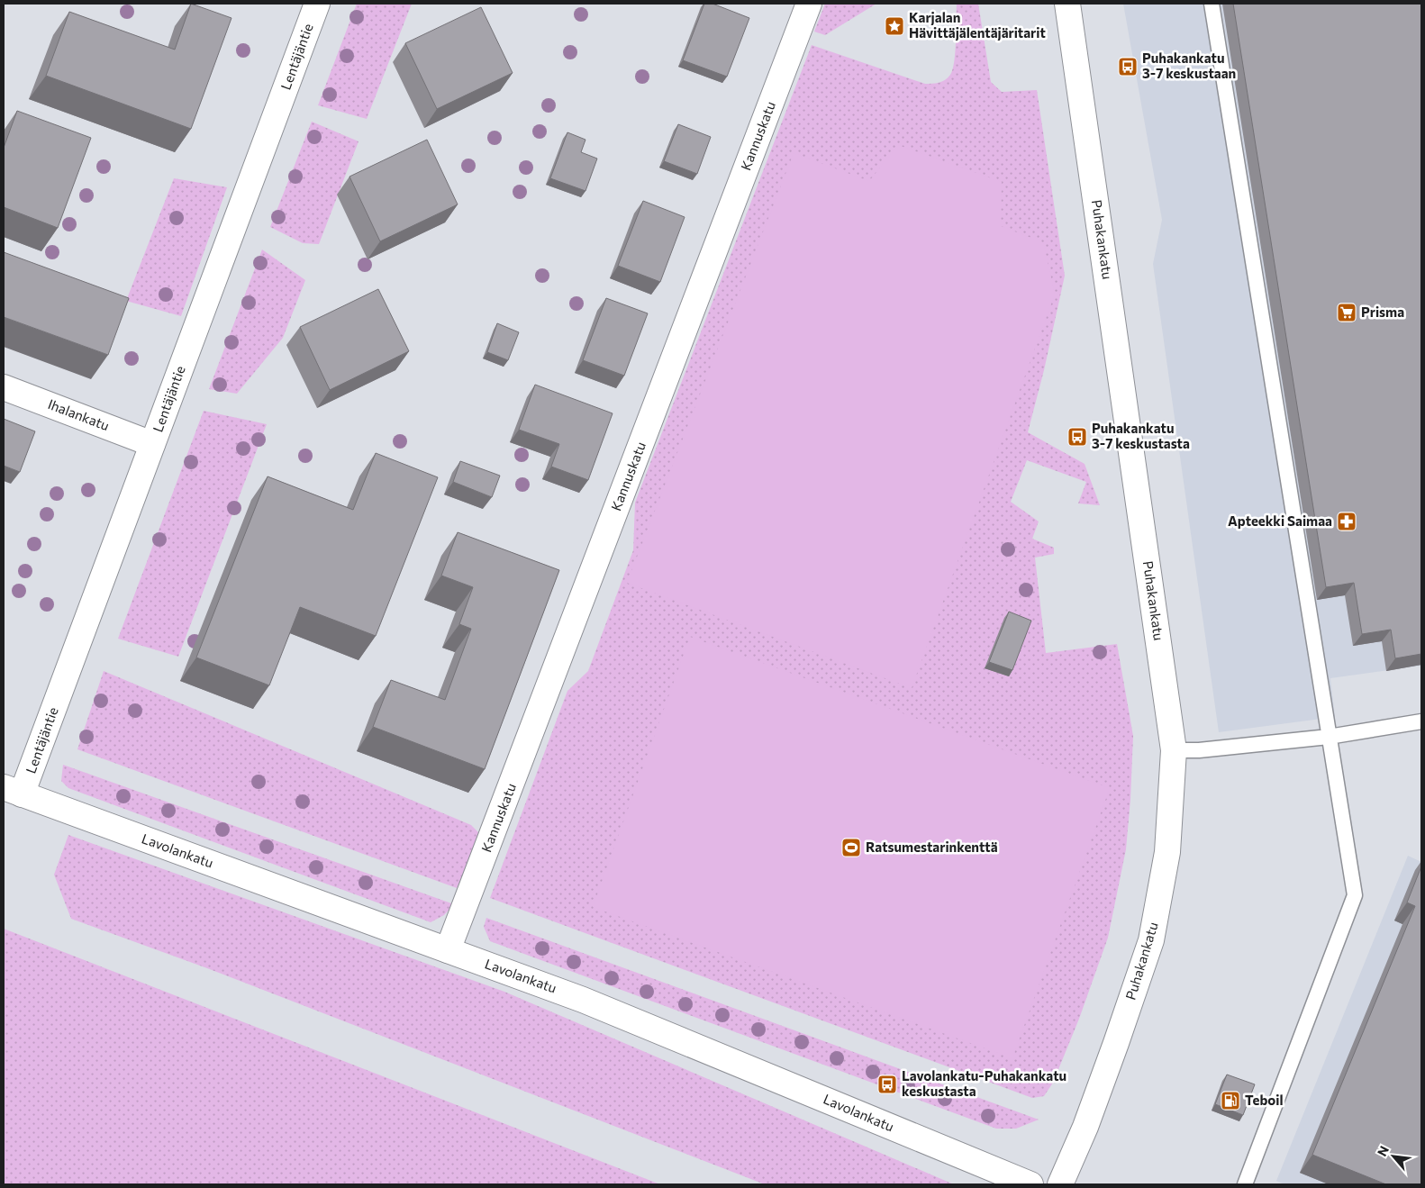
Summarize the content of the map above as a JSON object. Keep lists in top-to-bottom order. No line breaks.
{"streets":{"street":["Lentäjäntie","Kannuskatu","Puhakankatu","Ihalankatu","Lavolankatu"]},"crossings":[["Lentäjäntie","Ihalankatu"],["Lentäjäntie","Lavolankatu"],["Kannuskatu","Lavolankatu"]],"places":{"place":["Karjalan Hävittäjälentäjäritarit"],"bus stop":["Puhakankatu 3-7 keskustaan","Puhakankatu 3-7 keskustasta","Lavolankatu-Puhakankatu keskustasta"],"supermarket":["Prisma"],"pharmacy":["Apteekki Saimaa"],"sports":["Ratsumestarinkenttä"],"fuel station":["Teboil"]},"north":"top left"}
